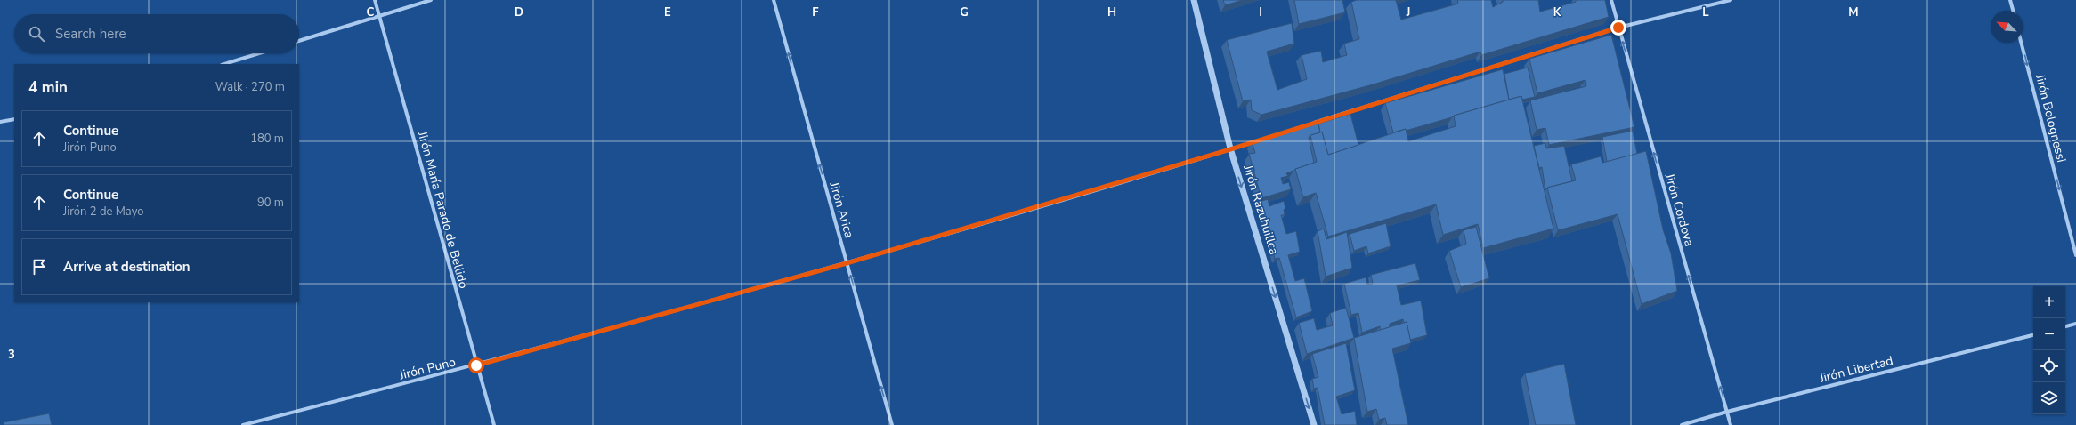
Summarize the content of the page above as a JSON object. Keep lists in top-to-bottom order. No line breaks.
{"streets":{"street":["Jirón Bolognessi","Jirón María Parado de Bellido","Jirón Arica","Jirón Razuhuillca","Jirón Cordova","Jirón Puno","Jirón Libertad"]},"crossings":[["Jirón María Parado de Bellido","Jirón Puno"],["Jirón Arica","Jirón Puno"],["Jirón Razuhuillca","Jirón Puno"],["Jirón Cordova","Jirón Libertad"]],"one_way":["Jirón Bolognessi","Jirón Arica","Jirón Razuhuillca","Jirón Cordova"],"north":"top left","page":{"search":"Search here","heading":["4 min","Walk · 270 m"],"list":[["Continue","Jirón Puno","180 m"],["Continue","Jirón 2 de Mayo","90 m"],"Arrive at destination"],"map_buttons":["+","−"]},"grid":{"columns":["C","D","E","F","G","H","I","J","K","L","M"],"rows":["3"]}}
